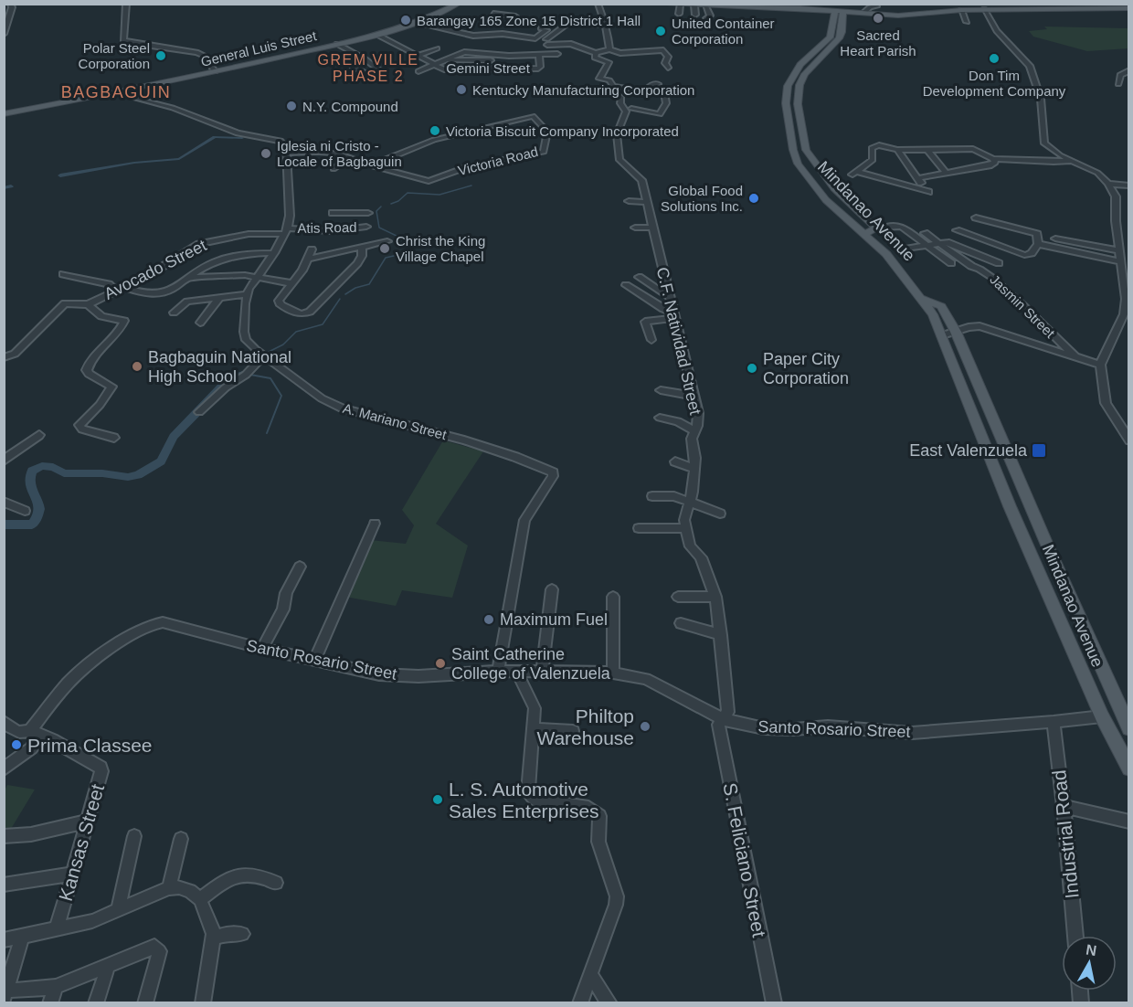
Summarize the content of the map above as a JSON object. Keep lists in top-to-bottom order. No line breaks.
{"streets":{"main road":["General Luis Street","Mindanao Avenue"],"street":["Gemini Street","Victoria Road","Atis Road","Avocado Street","Jasmin Street","C.F. Natividad Street","A. Mariano Street","Santo Rosario Street","Industrial Road","Kansas Street","S. Feliciano Street"]},"crossings":[["General Luis Street","Gemini Street"],["Mindanao Avenue","Santo Rosario Street"],["Atis Road","Avocado Street"],["C.F. Natividad Street","Santo Rosario Street"],["C.F. Natividad Street","S. Feliciano Street"],["A. Mariano Street","Santo Rosario Street"],["Santo Rosario Street","Industrial Road"],["Santo Rosario Street","Kansas Street"],["Santo Rosario Street","S. Feliciano Street"]],"districts":["GREM VILLE PHASE 2","BAGBAGUIN"],"places":{"other":["Sacred Heart Parish","Barangay 165 Zone 15 District 1 Hall","United Container Corporation","Polar Steel Corporation","Don Tim Development Company","Kentucky Manufacturing Corporation","N.Y. Compound","Victoria Biscuit Company Incorporated","Iglesia ni Cristo - Locale of Bagbaguin","Global Food Solutions Inc.","Christ the King Village Chapel","Bagbaguin National High School","Paper City Corporation","Maximum Fuel","Saint Catherine College of Valenzuela","Philtop Warehouse","Prima Classee","L. S. Automotive Sales Enterprises"],"transit":["East Valenzuela"]},"north":"top"}
